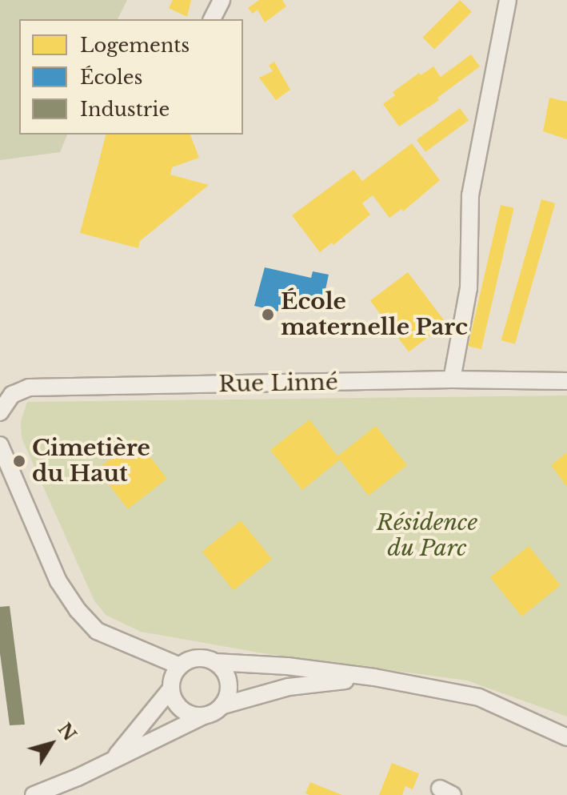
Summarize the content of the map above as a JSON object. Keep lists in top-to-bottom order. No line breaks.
{"streets":{"street":["Rue Linné"]},"parks":["Résidence du Parc"],"places":["École maternelle Parc","Cimetière du Haut"],"legend":["Logements","Écoles","Industrie"],"north":"top right"}
